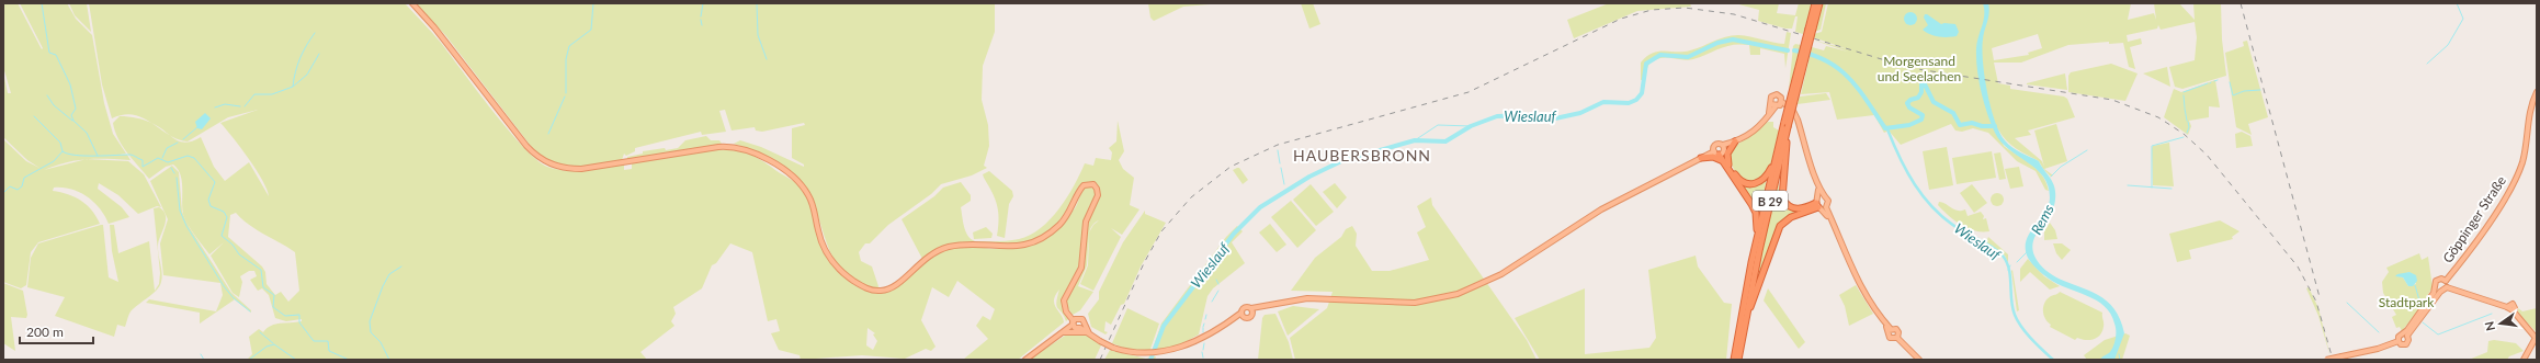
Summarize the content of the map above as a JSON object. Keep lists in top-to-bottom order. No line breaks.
{"streets":{"highway":["B 29"],"main road":["Göppinger Straße"]},"districts":["HAUBERSBRONN"],"water":["Wieslauf","Rems"],"parks":["Morgensand und Seelachen","Stadtpark"],"scale_bar":"200 m","north":"left"}
